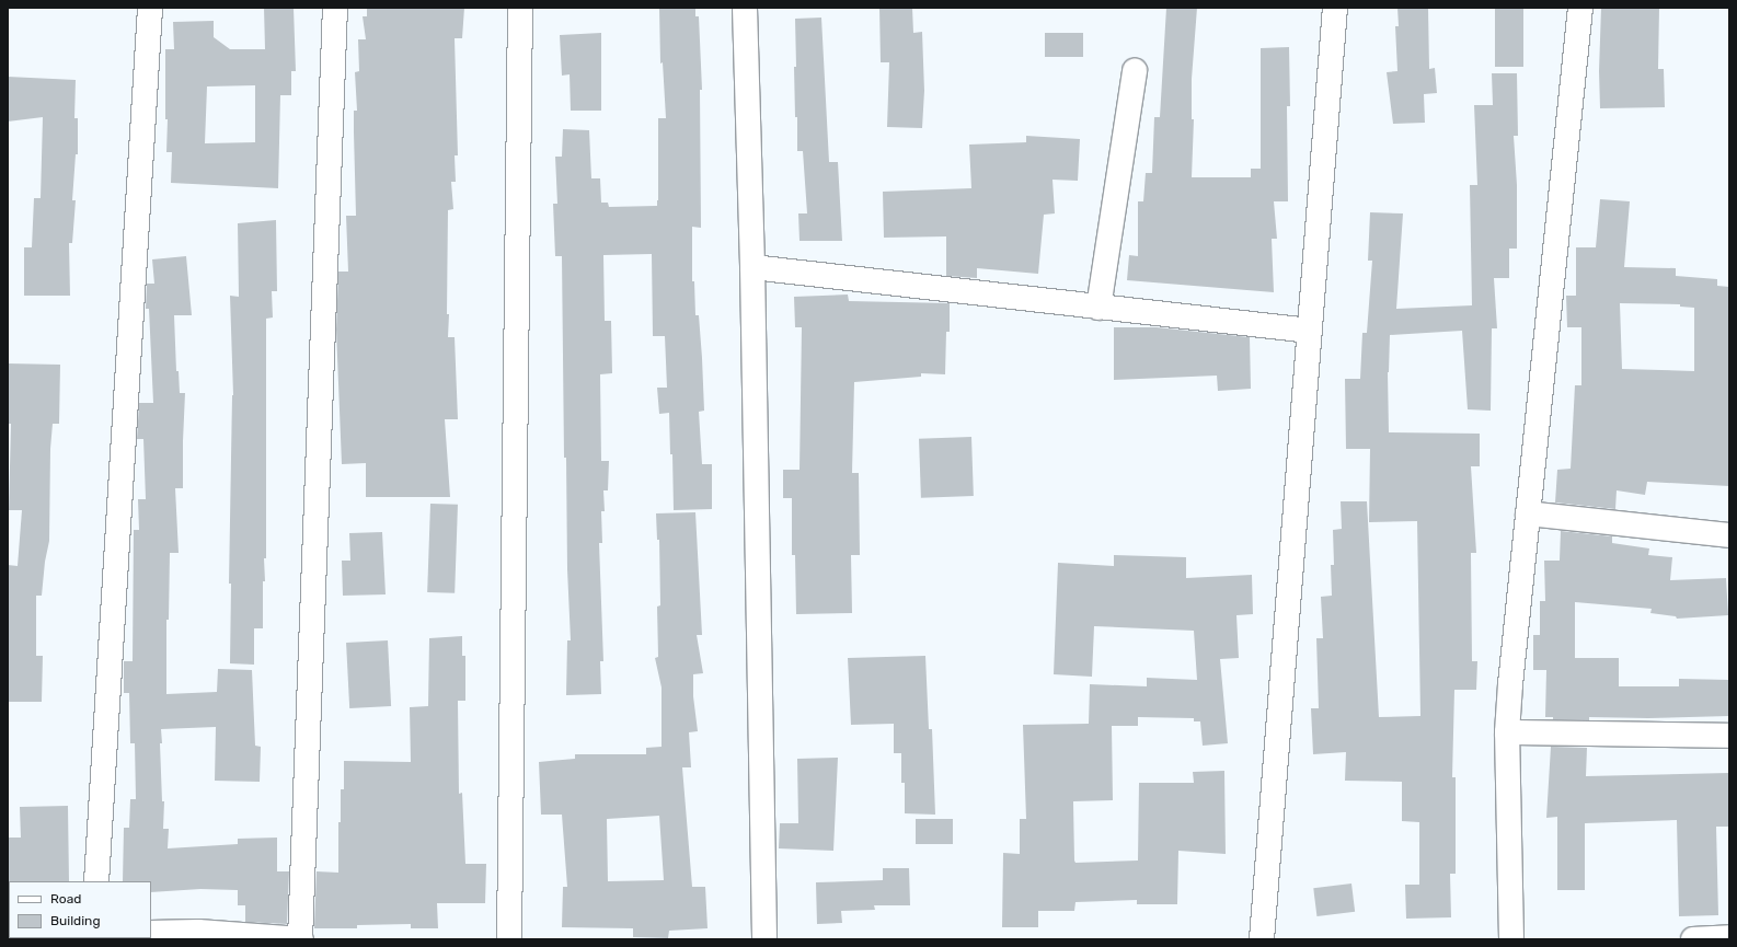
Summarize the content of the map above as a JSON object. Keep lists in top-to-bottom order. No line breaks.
{"legend":["Road","Building"]}
